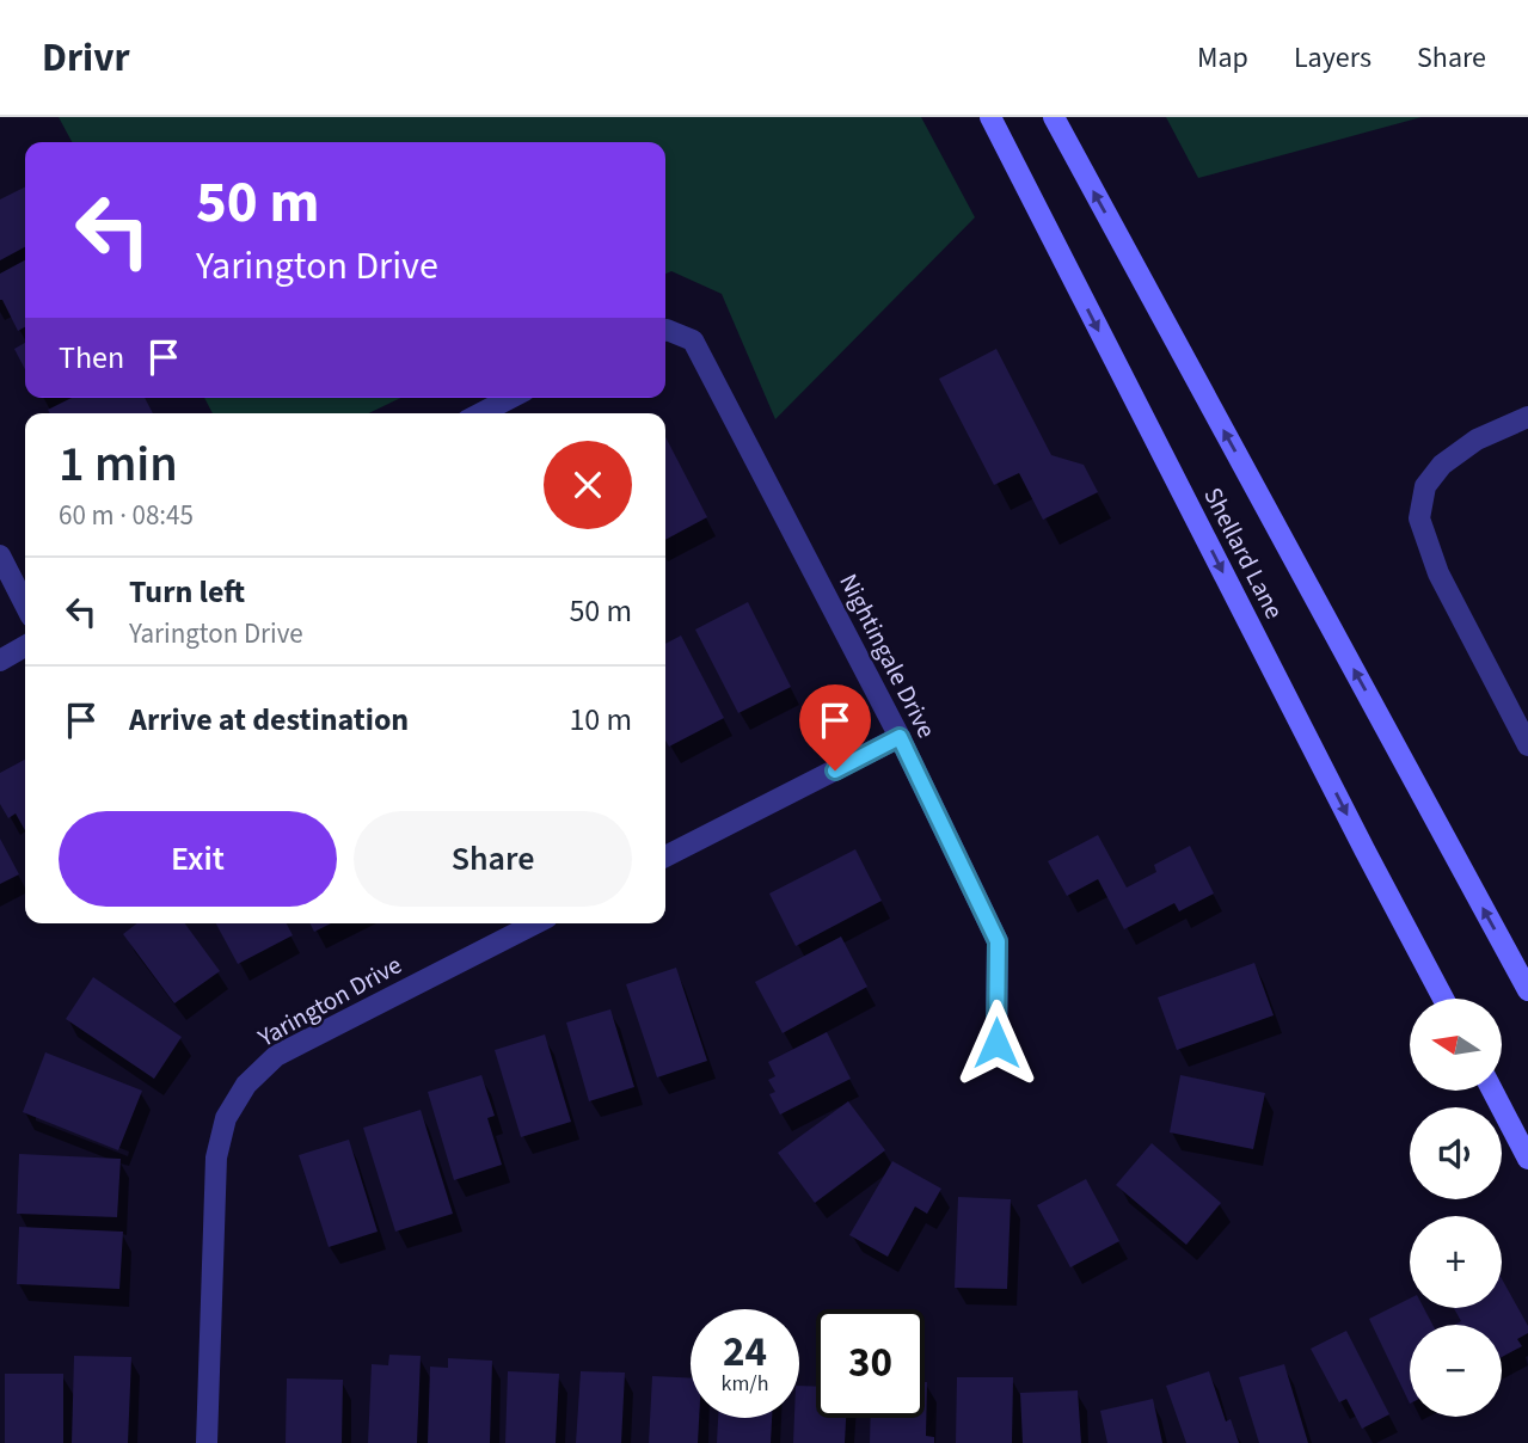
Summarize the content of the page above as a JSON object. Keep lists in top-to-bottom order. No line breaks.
{"streets":{"main road":["Shellard Lane"],"street":["Nightingale Drive","Yarington Drive"]},"north":"left","page":{"header":"Drivr","nav":["Map","Layers","Share"],"turn":["50 m","Yarington Drive"],"then":"Then","heading":["1 min","60 m · 08:45"],"list":[{"name":"Turn left","note":"Yarington Drive","value":"50 m"},{"name":"Arrive at destination","value":"10 m"}],"buttons":["Exit","Share"],"map_buttons":["+","−"],"speed":"24 km/h","limit":"30"}}
